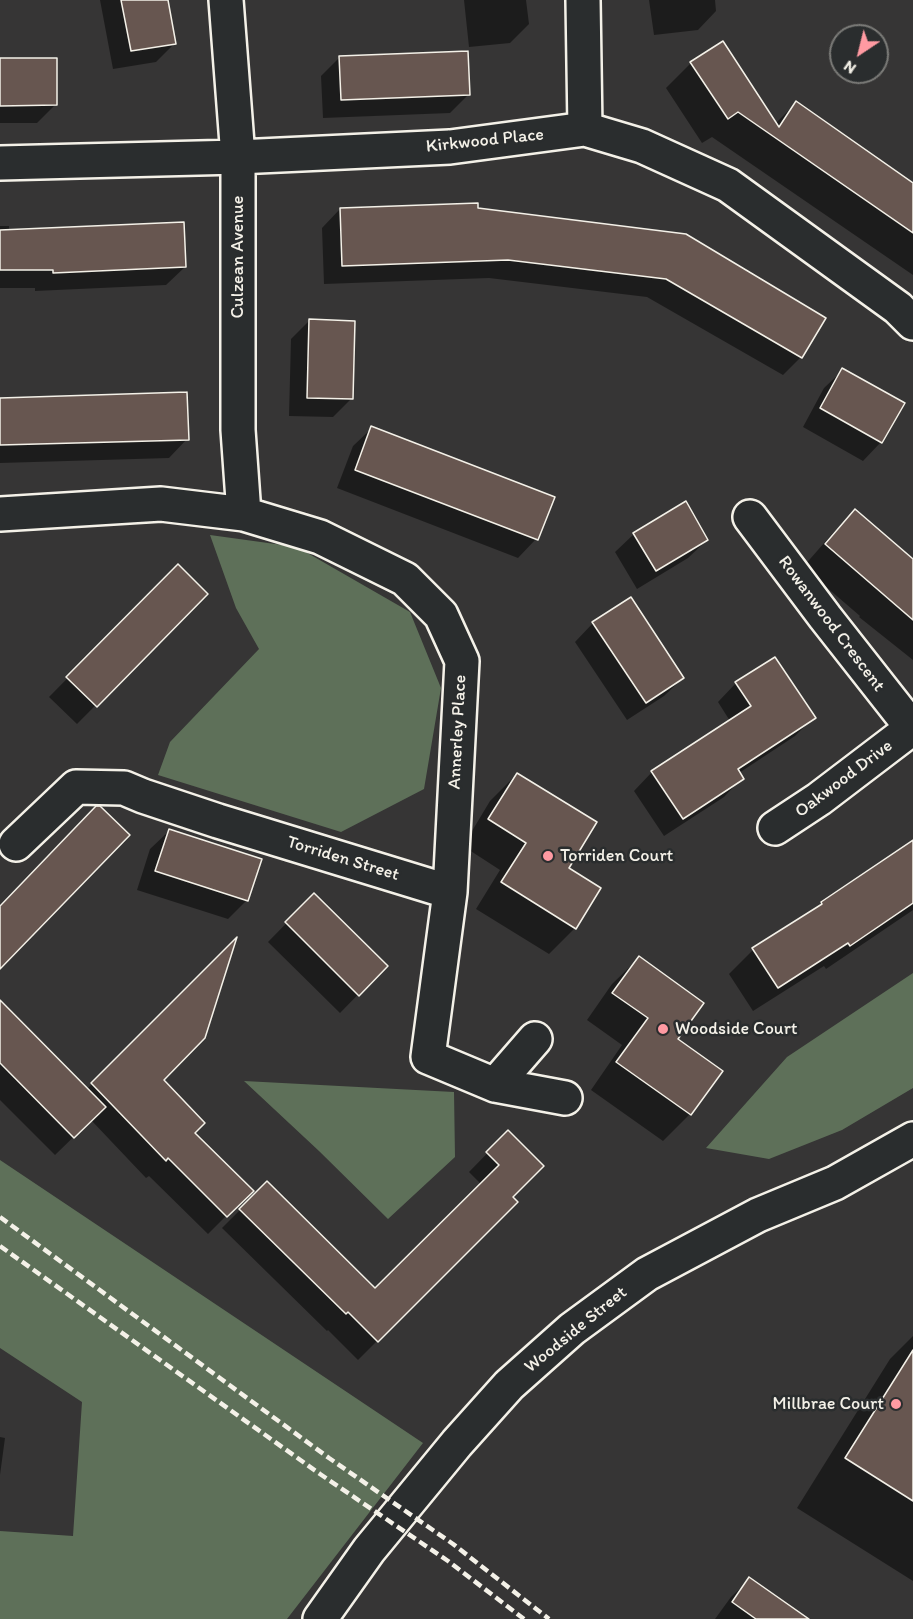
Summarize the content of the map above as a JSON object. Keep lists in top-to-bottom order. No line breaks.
{"streets":{"street":["Kirkwood Place","Culzean Avenue","Rowanwood Crescent","Annerley Place","Oakwood Drive","Torriden Street","Woodside Street"]},"crossings":[["Kirkwood Place","Culzean Avenue"],["Culzean Avenue","Annerley Place"],["Rowanwood Crescent","Oakwood Drive"],["Annerley Place","Torriden Street"]],"places":["Torriden Court","Woodside Court","Millbrae Court"],"north":"bottom left"}
